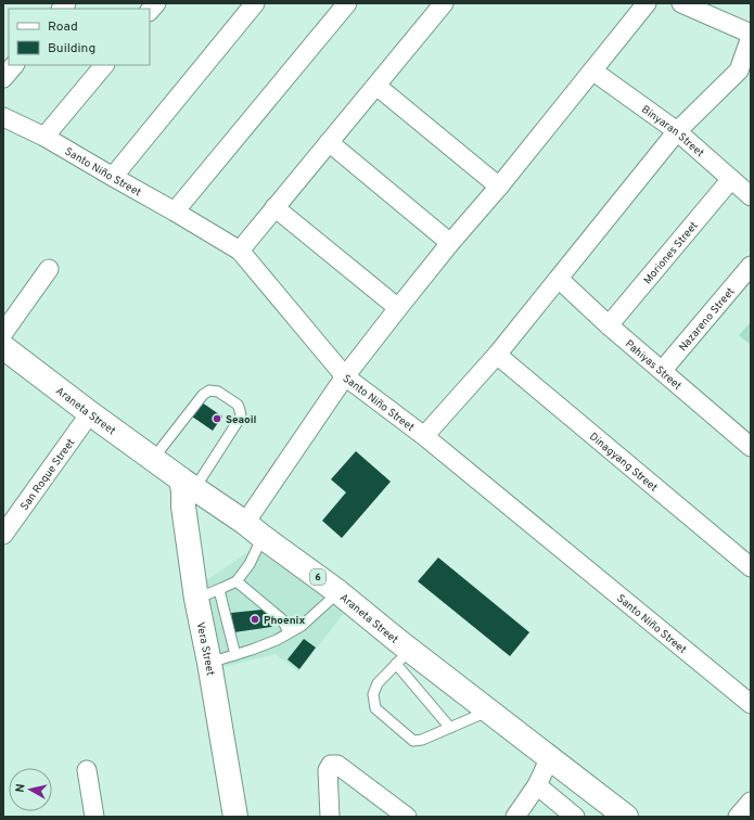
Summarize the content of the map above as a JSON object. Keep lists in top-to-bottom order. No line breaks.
{"streets":{"main road":["Araneta Street","6","Vera Street"],"street":["Binyaran Street","Santo Niño Street","Moriones Street","Nazareno Street","Pahiyas Street","Dinagyang Street","San Roque Street"]},"crossings":[["Binyaran Street","Moriones Street"],["Moriones Street","Pahiyas Street"],["Nazareno Street","Pahiyas Street"],["Araneta Street","San Roque Street"],["Araneta Street","Vera Street"]],"places":["Seaoil","Phoenix"],"legend":["Road","Building"],"north":"left"}
